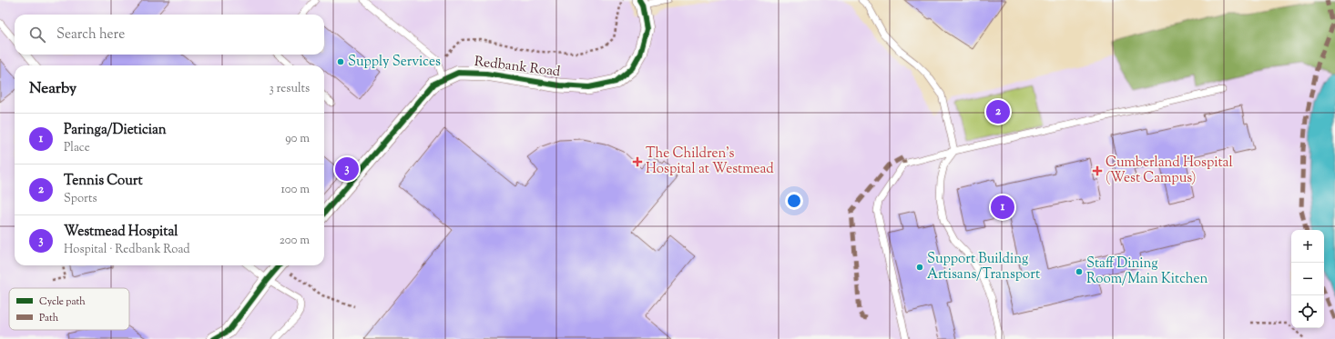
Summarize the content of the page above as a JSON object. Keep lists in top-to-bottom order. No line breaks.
{"streets":{"street":["Redbank Road"]},"places":{"other":["Supply Services","Support Building Artisans/Transport","Staff Dining Room/Main Kitchen"],"health":["The Children's Hospital at Westmead","Cumberland Hospital (West Campus)"]},"legend":["Cycle path","Path"],"page":{"search":"Search here","heading":["Nearby","3 results"],"pins":["2","3","1"],"list":[{"mark":"1","name":"Paringa/Dietician","note":"Place","value":"90 m"},{"mark":"2","name":"Tennis Court","note":"Sports","value":"100 m"},{"mark":"3","name":"Westmead Hospital","note":"Hospital · Redbank Road","value":"200 m"}],"map_buttons":["+","−"]}}
